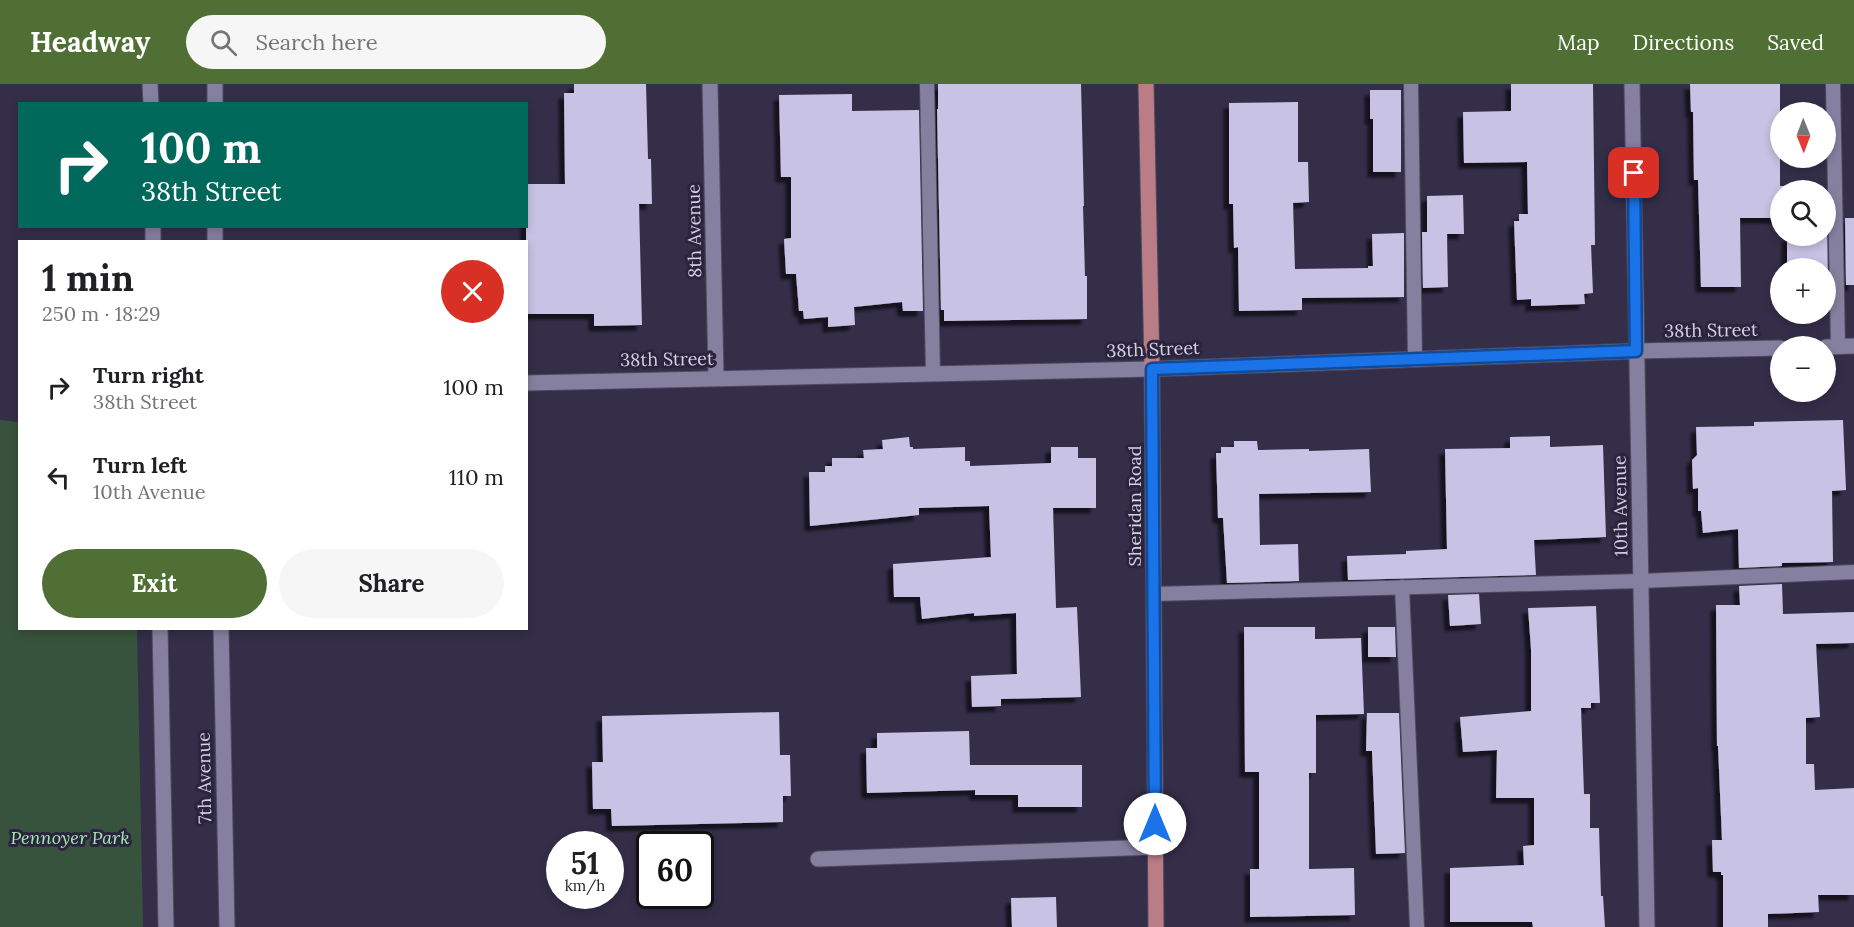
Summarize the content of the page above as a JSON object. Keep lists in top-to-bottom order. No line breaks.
{"streets":{"main road":["Sheridan Road"],"street":["8th Avenue","38th Street","10th Avenue","7th Avenue"]},"crossings":[["8th Avenue","38th Street"],["38th Street","Sheridan Road"],["38th Street","10th Avenue"]],"parks":["Pennoyer Park"],"north":"bottom","page":{"header":"Headway","search":"Search here","nav":["Map","Directions","Saved"],"map_buttons":["+","−"],"turn":["100 m","38th Street"],"heading":["1 min","250 m · 18:29"],"list":[{"name":"Turn right","note":"38th Street","value":"100 m"},{"name":"Turn left","note":"10th Avenue","value":"110 m"}],"buttons":["Exit","Share"],"speed":"51 km/h","limit":"60"}}
